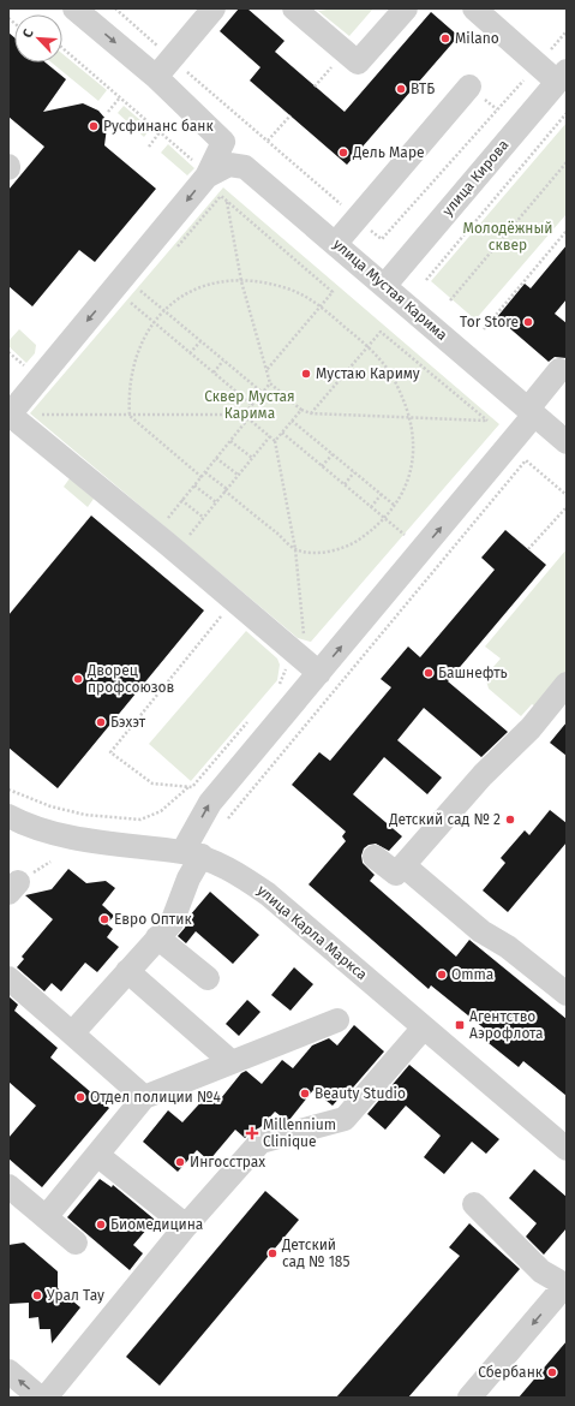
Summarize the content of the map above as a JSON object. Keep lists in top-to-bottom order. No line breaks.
{"streets":{"street":["улица Кирова","улица Мустая Карима","улица Карла Маркса"]},"crossings":[["улица Кирова","улица Мустая Карима"]],"parks":["Молодёжный сквер","Сквер Мустая Карима"],"places":{"other":["Milano","ВТБ","Русфинанс банк","Дель Маре","Tor Store","Мустаю Кариму","Башнефть","Дворец профсоюзов","Бэхэт","Детский сад № 2","Евро Оптик","Omma","Beauty Studio","Отдел полиции №4","Ингосстрах","Биомедицина","Детский сад № 185","Урал Тау","Сбербанк"],"transit":["Агентство Аэрофлота"],"health":["Millennium Clinique"]},"north":"top left"}
